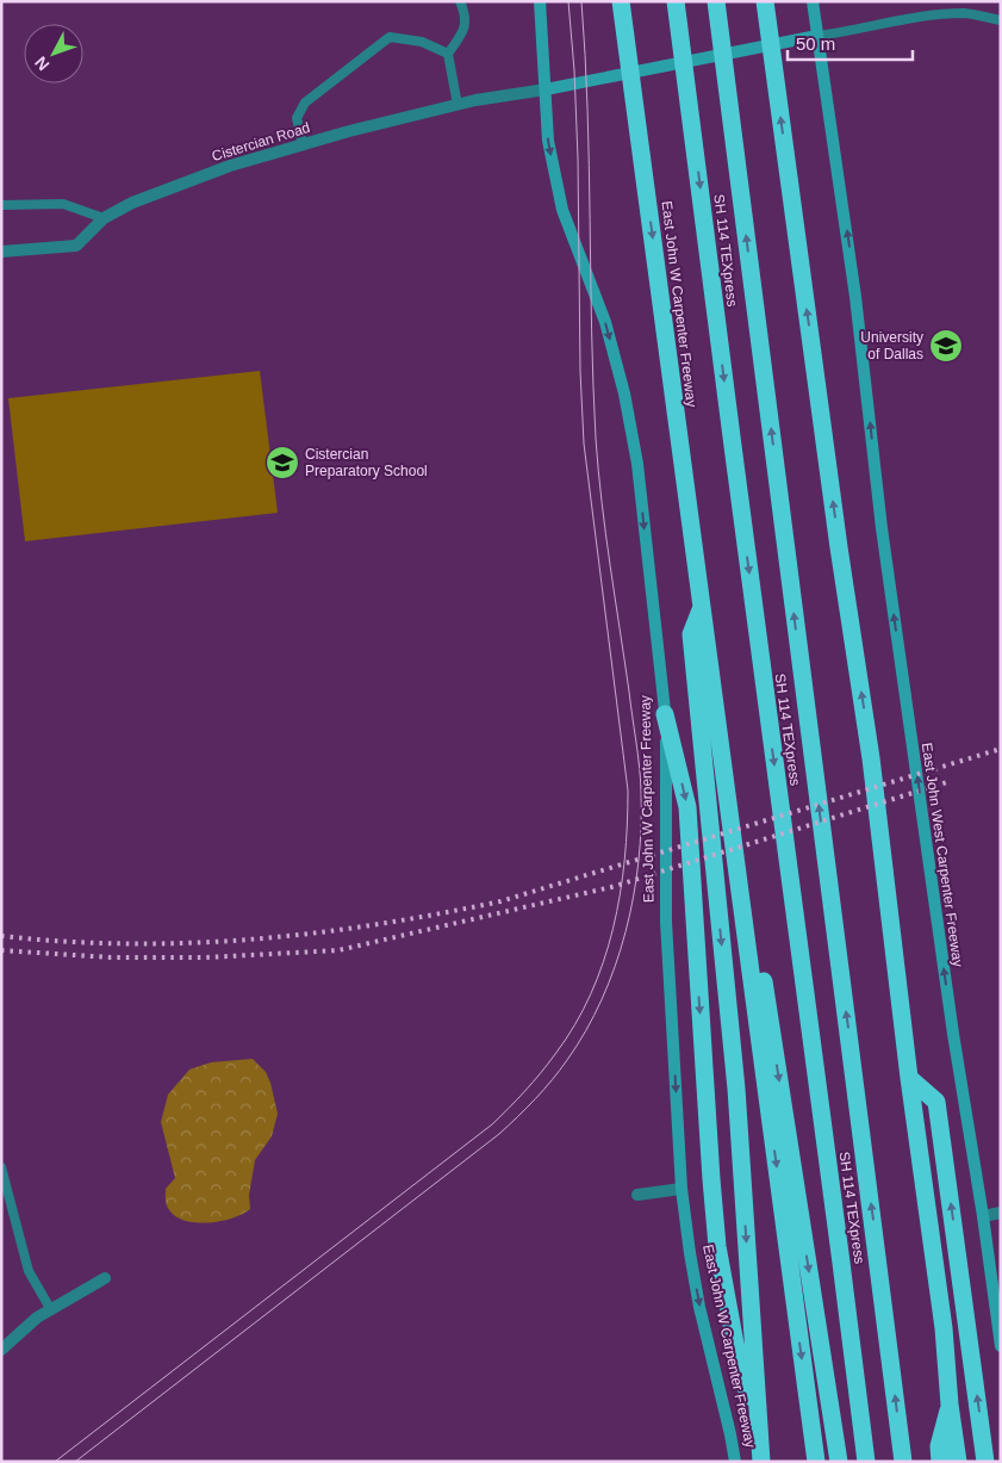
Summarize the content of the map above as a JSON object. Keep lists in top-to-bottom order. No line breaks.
{"streets":{"highway":["SH 114 TEXpress","East John W Carpenter Freeway"],"main road":["East John West Carpenter Freeway"],"street":["Cistercian Road"]},"crossings":[["Cistercian Road","East John W Carpenter Freeway"]],"one_way":["East John W Carpenter Freeway","East John West Carpenter Freeway"],"places":{"school or university":["University of Dallas","Cistercian Preparatory School"]},"scale_bar":"50 m","north":"bottom left"}
